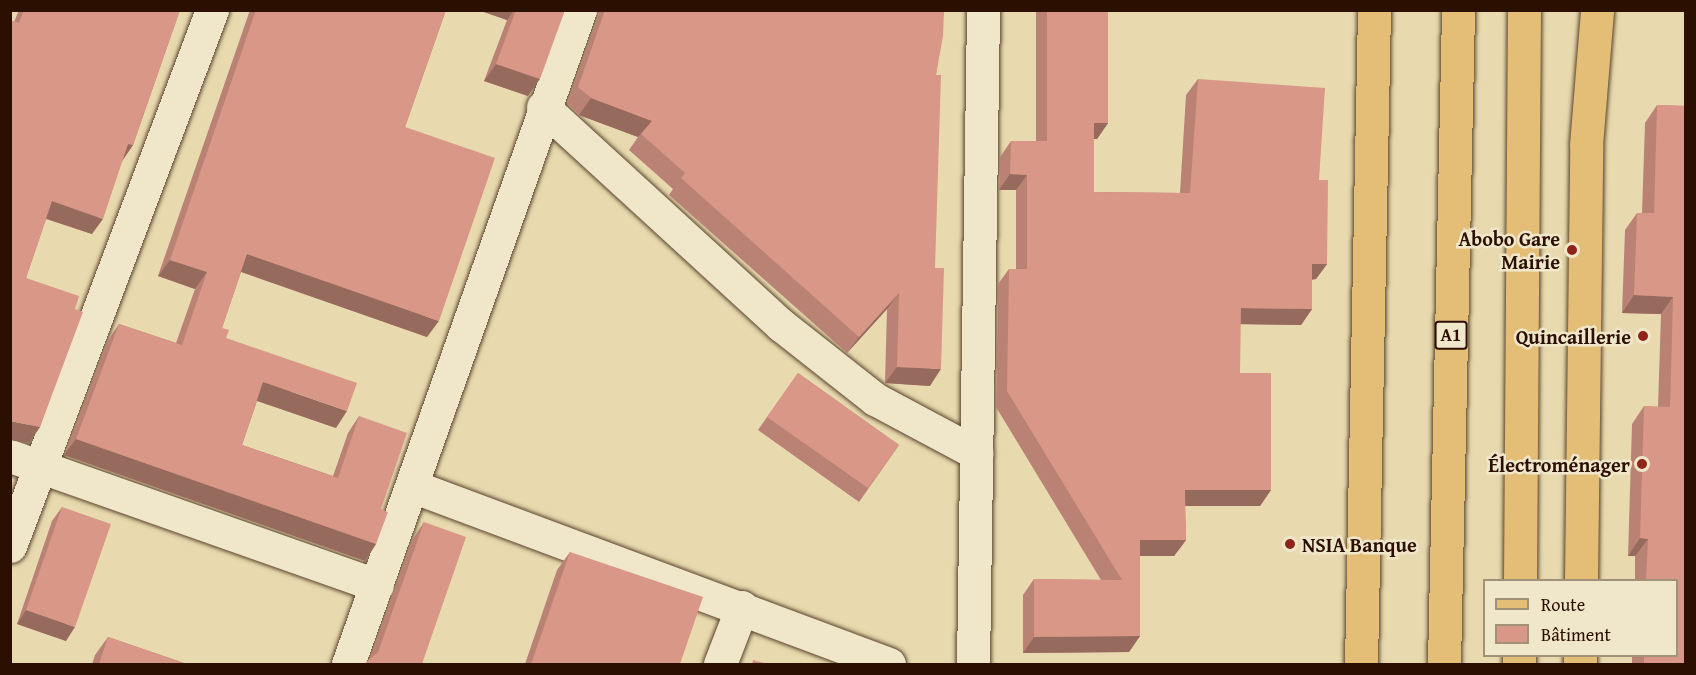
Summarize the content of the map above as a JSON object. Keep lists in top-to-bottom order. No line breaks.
{"streets":{"main road":["A1"]},"places":["Abobo Gare Mairie","Quincaillerie","Électroménager","NSIA Banque"],"legend":["Route","Bâtiment"]}
